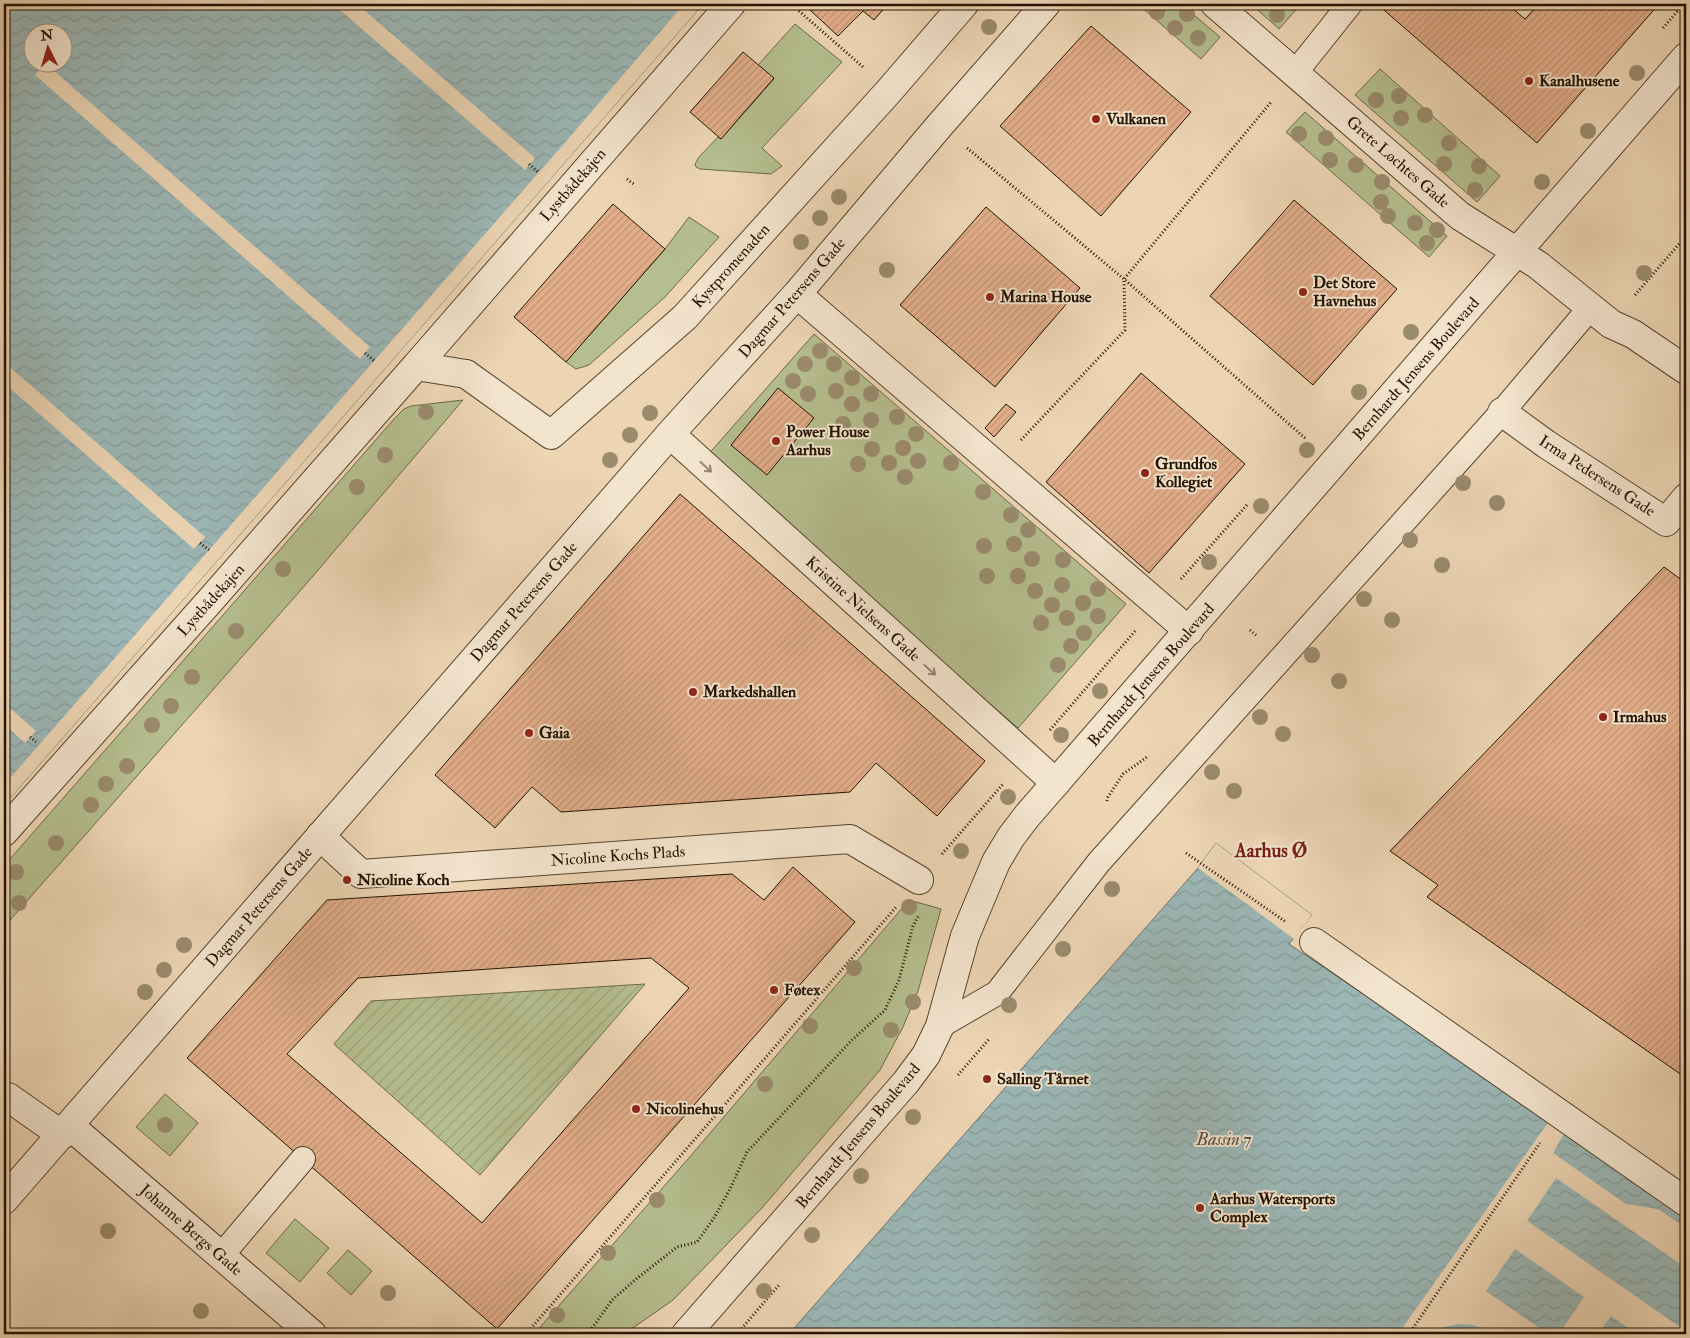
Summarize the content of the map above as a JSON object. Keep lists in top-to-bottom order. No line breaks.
{"streets":{"street":["Grete Løchtes Gade","Lystbådekajen","Kystpromenaden","Dagmar Petersens Gade","Bernhardt Jensens Boulevard","Irma Pedersens Gade","Kristine Nielsens Gade","Nicoline Kochs Plads","Johanne Bergs Gade"]},"crossings":[["Grete Løchtes Gade","Bernhardt Jensens Boulevard"],["Lystbådekajen","Kystpromenaden"],["Dagmar Petersens Gade","Kristine Nielsens Gade"],["Dagmar Petersens Gade","Nicoline Kochs Plads"],["Dagmar Petersens Gade","Johanne Bergs Gade"],["Bernhardt Jensens Boulevard","Kristine Nielsens Gade"]],"districts":["Aarhus Ø"],"water":["Bassin 7"],"places":["Kanalhusene","Vulkanen","Det Store Havnehus","Marina House","Power House Aarhus","Grundfos Kollegiet","Markedshallen","Irmahus","Gaia","Nicoline Koch","Føtex","Salling Tårnet","Nicolinehus","Aarhus Watersports Complex"],"north":"top"}
